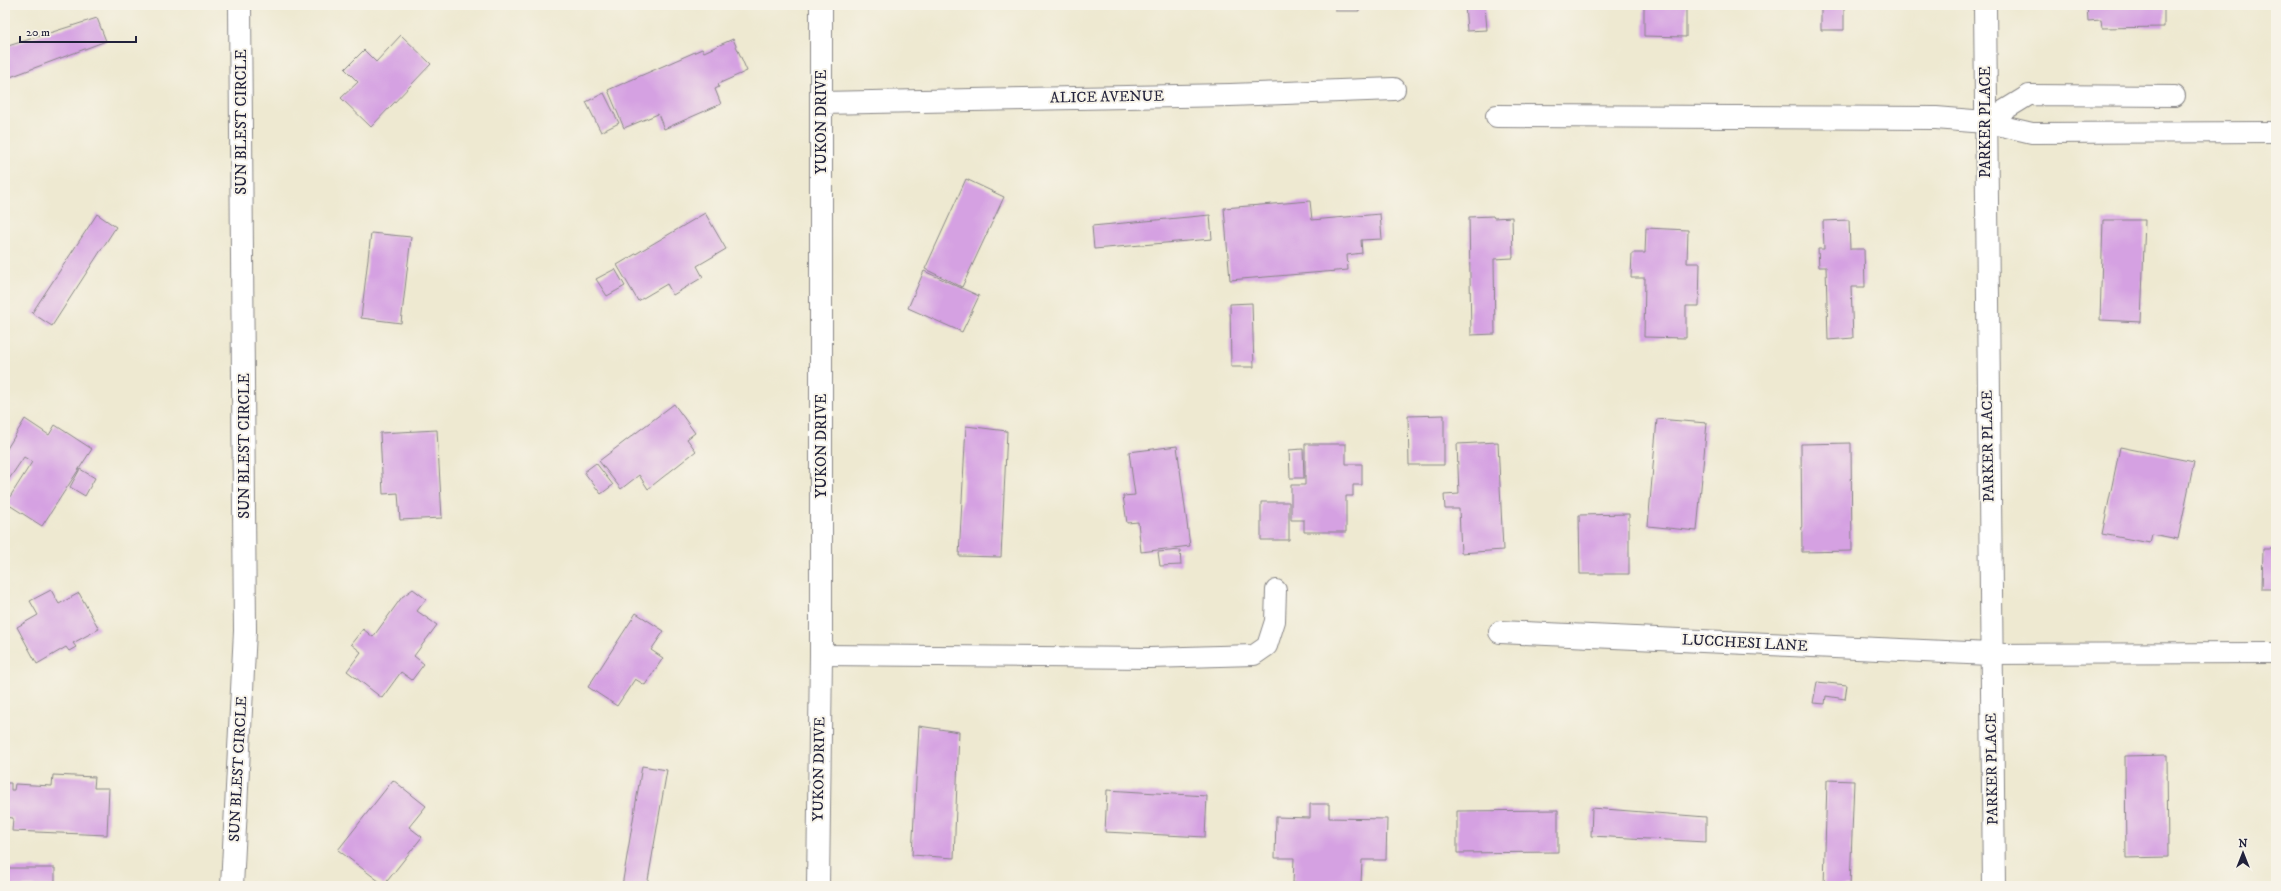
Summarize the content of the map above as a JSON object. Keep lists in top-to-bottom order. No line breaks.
{"streets":{"street":["ALICE AVENUE","SUN BLEST CIRCLE","YUKON DRIVE","PARKER PLACE","LUCCHESI LANE"]},"crossings":[["ALICE AVENUE","YUKON DRIVE"],["PARKER PLACE","LUCCHESI LANE"]],"scale_bar":"20 m","north":"top"}
